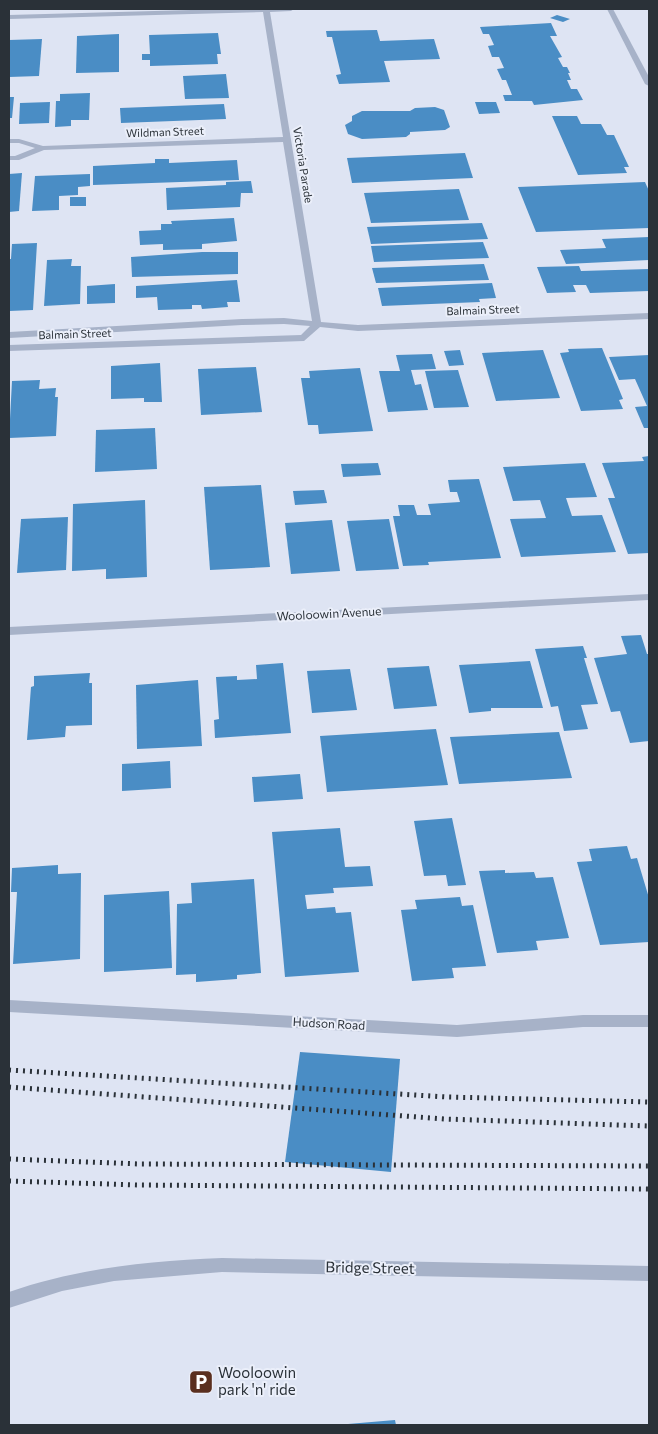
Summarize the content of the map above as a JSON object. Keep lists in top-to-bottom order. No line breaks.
{"streets":{"street":["Wildman Street","Victoria Parade","Balmain Street","Wooloowin Avenue","Hudson Road","Bridge Street"]},"crossings":[["Wildman Street","Victoria Parade"],["Victoria Parade","Balmain Street"]],"places":{"parking":["Wooloowin park 'n' ride"]}}
